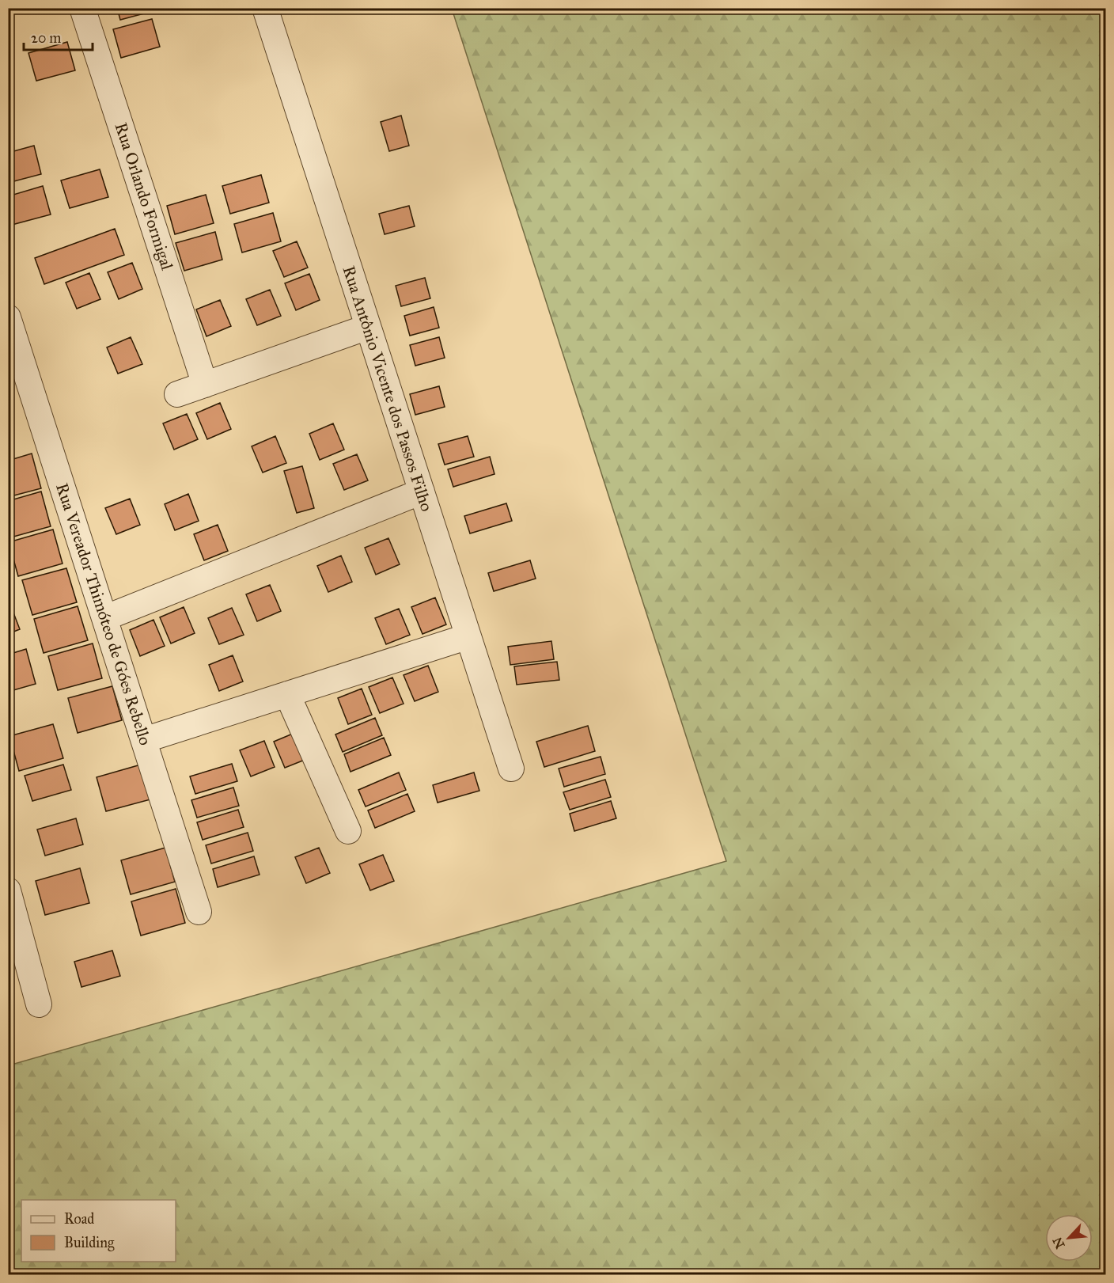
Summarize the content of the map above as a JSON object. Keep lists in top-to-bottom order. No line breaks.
{"streets":{"street":["Rua Orlando Formigal","Rua Antônio Vicente dos Passos Filho","Rua Vereador Thimóteo de Góes Rebello"]},"legend":["Road","Building"],"scale_bar":"20 m","north":"bottom left"}
